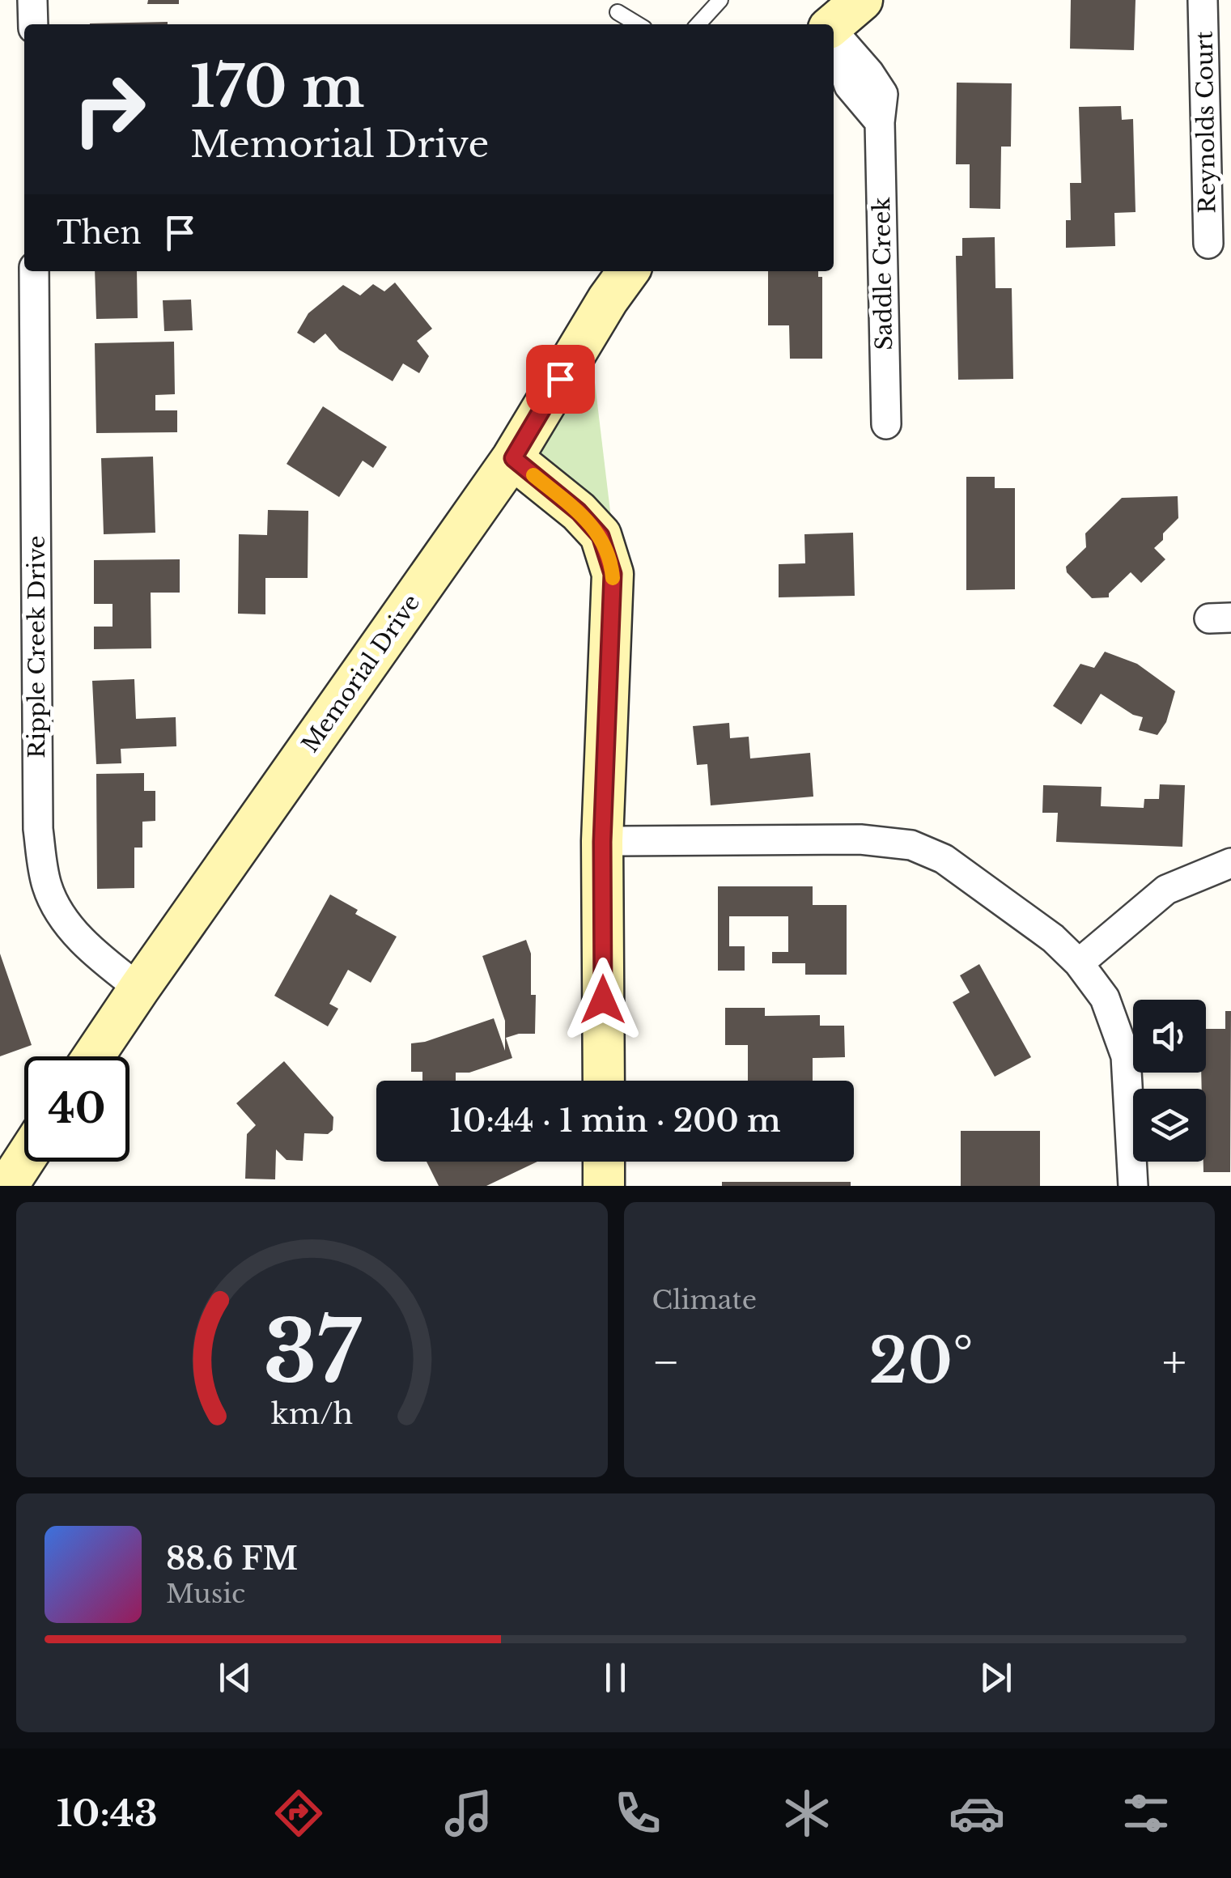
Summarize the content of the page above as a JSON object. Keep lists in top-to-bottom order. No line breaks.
{"streets":{"street":["Reynolds Court","Saddle Creek","Ripple Creek Drive","Memorial Drive"]},"crossings":[["Ripple Creek Drive","Memorial Drive"]],"page":{"turn":["170 m","Memorial Drive"],"then":"Then","limit":"40","trip":"10:44 · 1 min · 200 m","tile":"Climate","heat":["−","20°","+"],"song":["88.6 FM","Music"],"tabs":"10:43","gauge":["37","km/h"]}}
